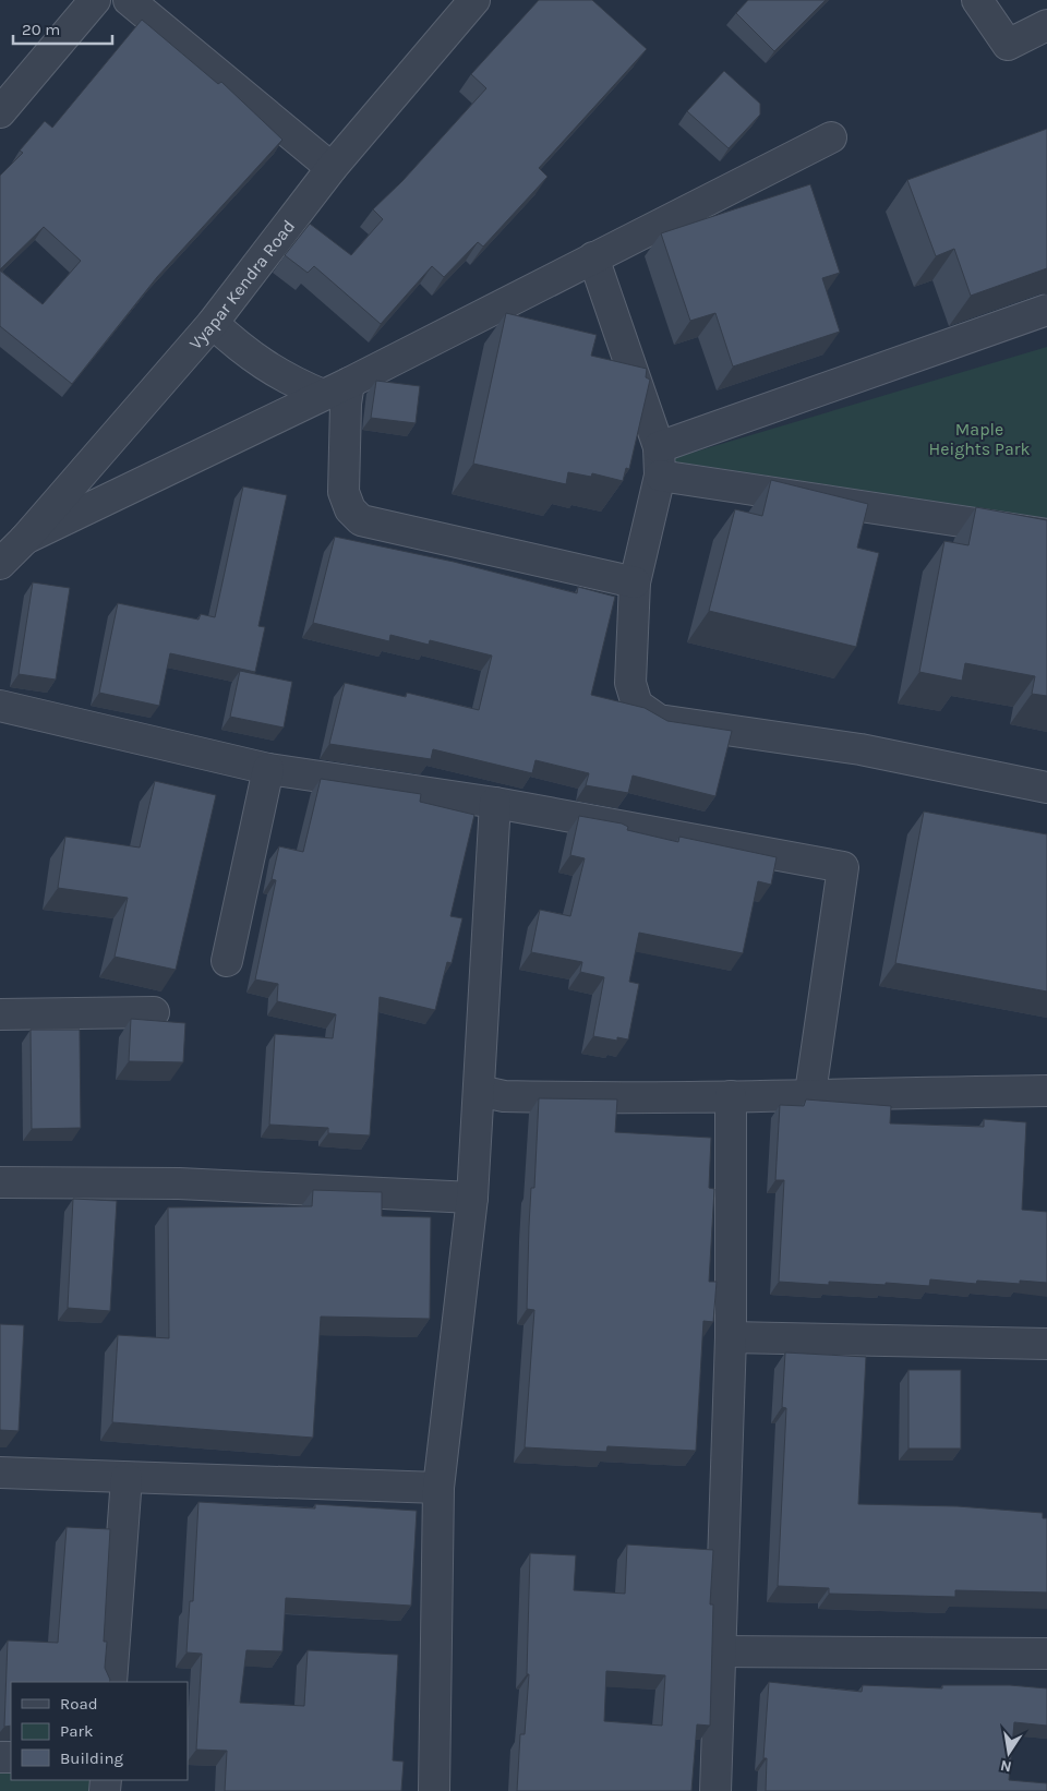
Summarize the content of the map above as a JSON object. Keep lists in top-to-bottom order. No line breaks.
{"streets":{"street":["Vyapar Kendra Road"]},"parks":["Maple Heights Park"],"legend":["Road","Park","Building"],"scale_bar":"20 m","north":"bottom"}
